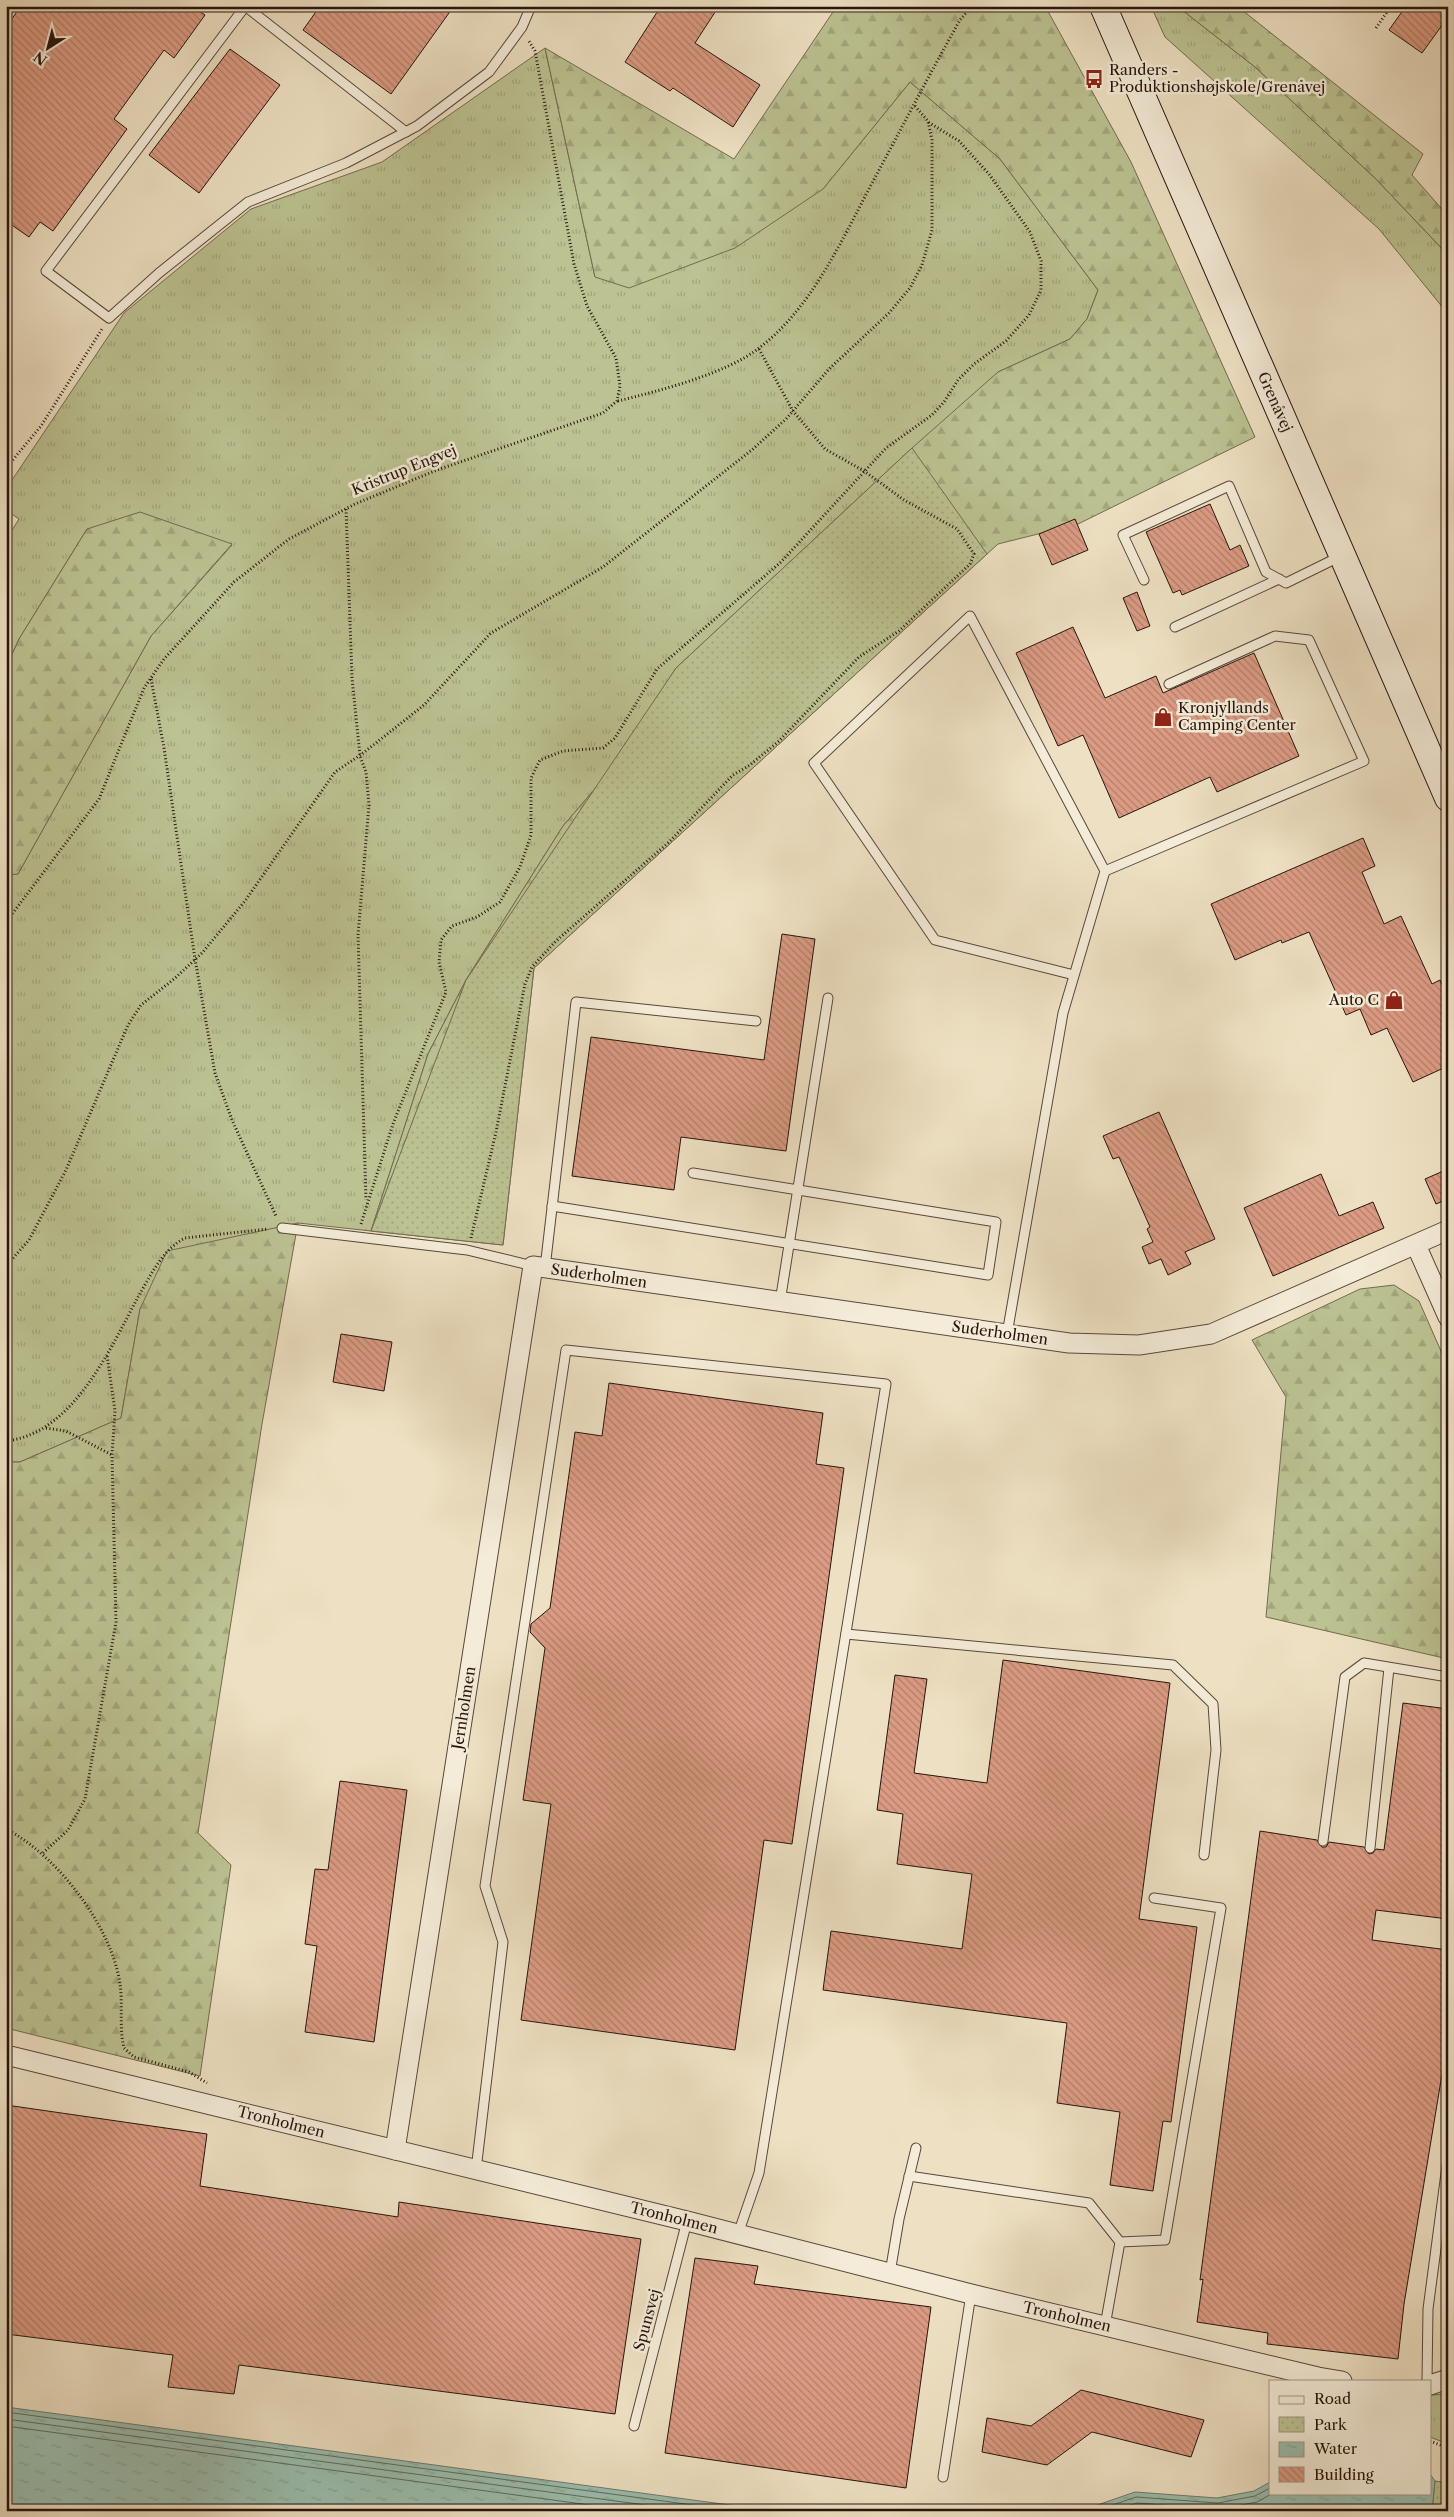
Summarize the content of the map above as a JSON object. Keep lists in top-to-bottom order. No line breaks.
{"streets":{"street":["Grenåvej","Suderholmen","Jernholmen","Tronholmen"],"lane":["Spunsvej"],"path":["Kristrup Engvej"]},"crossings":[["Suderholmen","Jernholmen"],["Jernholmen","Tronholmen"],["Tronholmen","Spunsvej"]],"places":{"bus stop":["Randers - Produktionshøjskole/Grenåvej"],"shop":["Kronjyllands Camping Center","Auto C"]},"legend":["Road","Park","Water","Building"],"north":"bottom left"}
